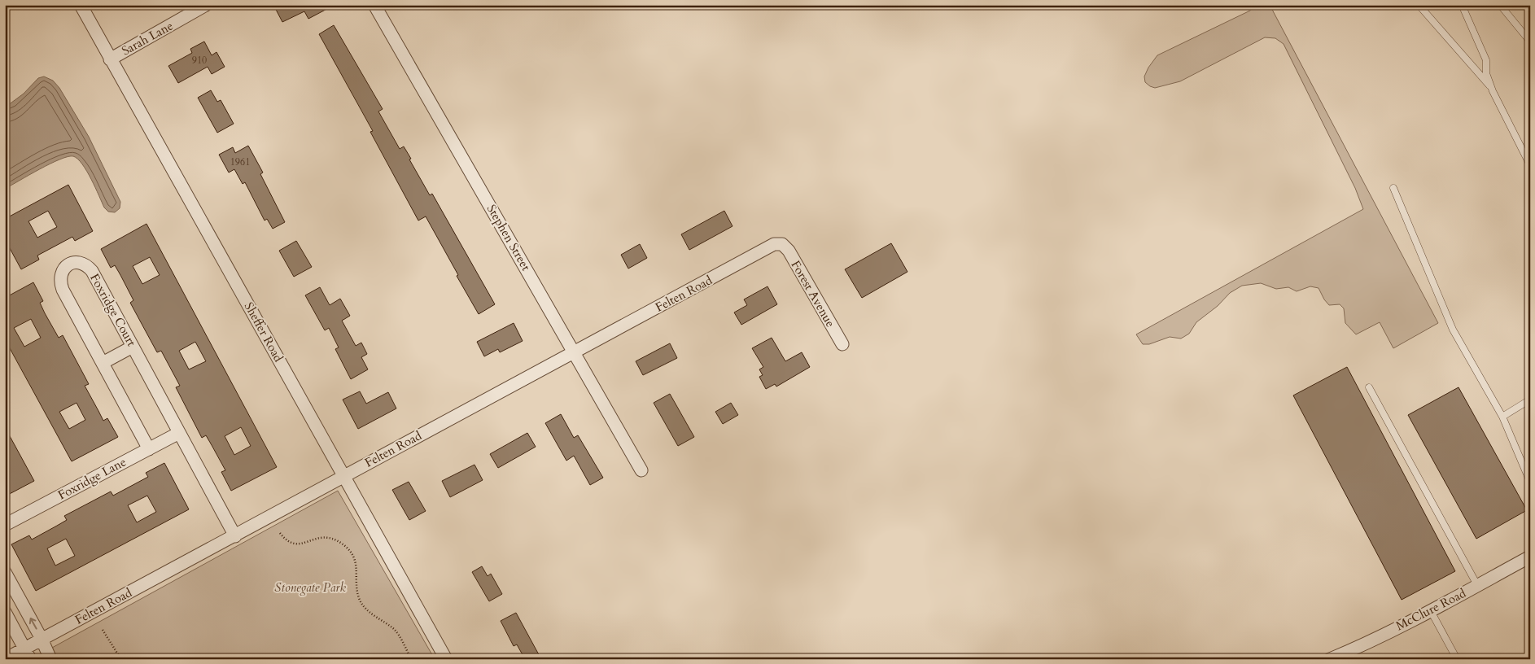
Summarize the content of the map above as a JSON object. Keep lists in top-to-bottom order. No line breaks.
{"streets":{"street":["Sarah Lane","Stephen Street","Felten Road","Forest Avenue","Foxridge Court","Sheffer Road","Foxridge Lane","McClure Road"]},"crossings":[["Sarah Lane","Sheffer Road"],["Stephen Street","Felten Road"],["Felten Road","Forest Avenue"],["Felten Road","Foxridge Court"],["Felten Road","Sheffer Road"],["Foxridge Court","Foxridge Lane"]],"parks":["Stonegate Park"],"house_numbers":["910","1961"]}
